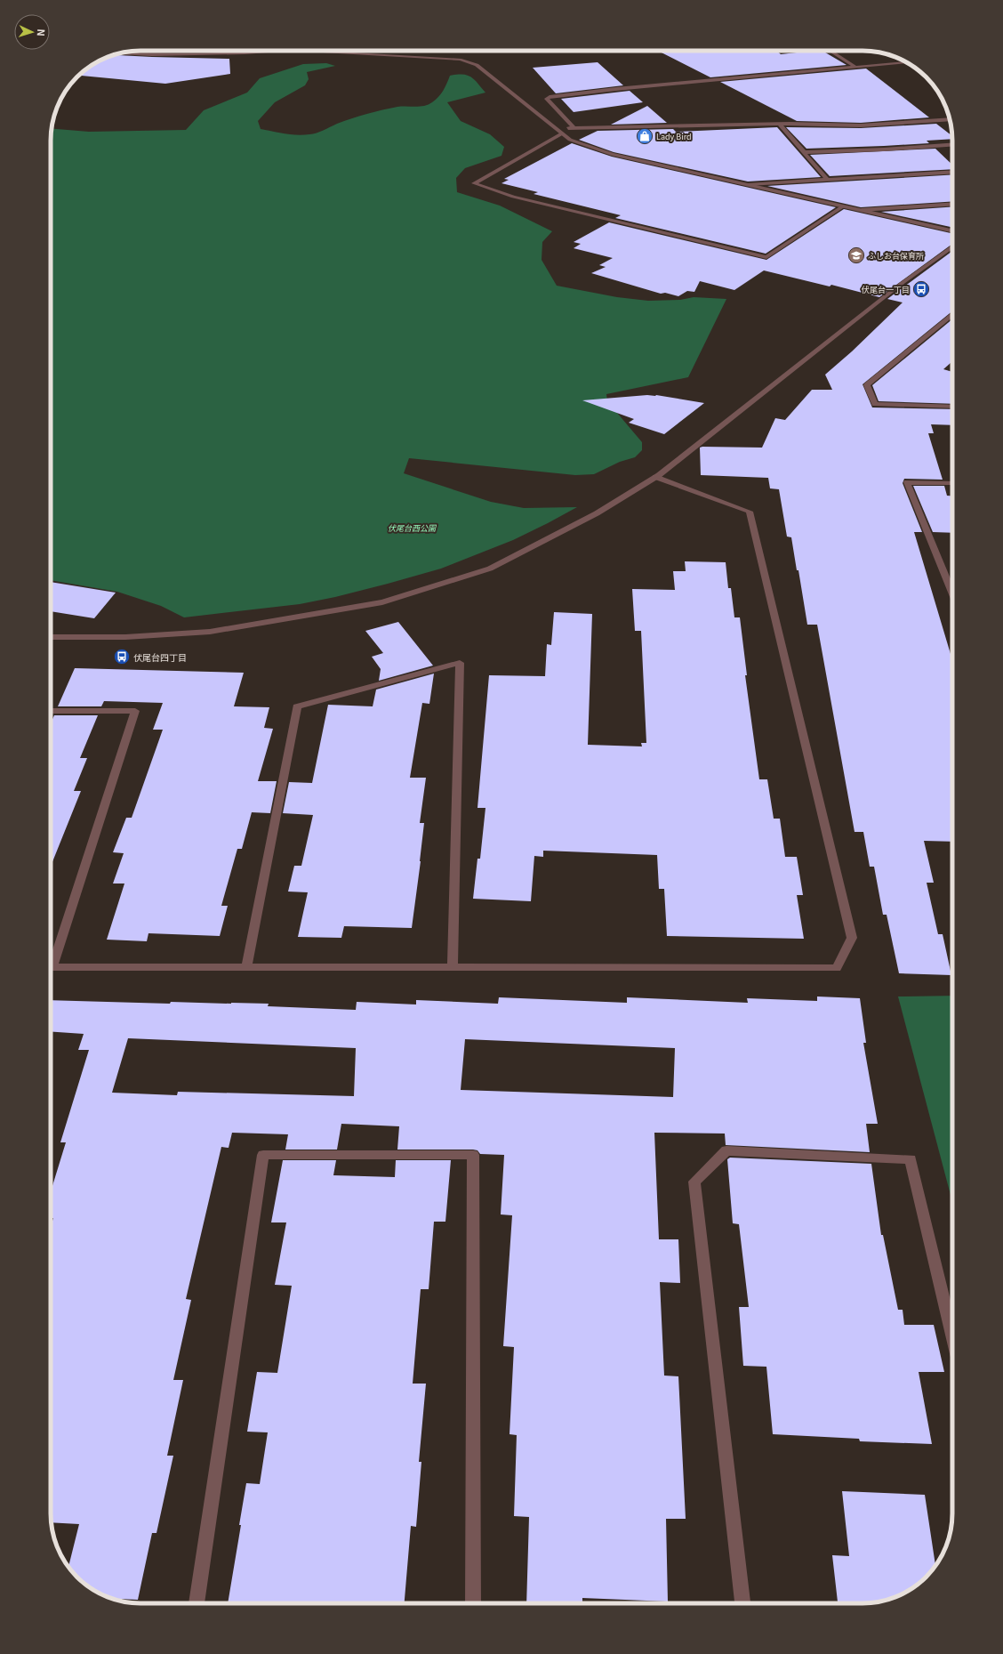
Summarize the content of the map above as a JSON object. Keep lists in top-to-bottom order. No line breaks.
{"parks":["伏尾台⻄公園"],"places":{"shop":["Lady Bird"],"school or university":["ふしお台保育所"],"bus stop":["伏尾台一丁目","伏尾台四丁目"]},"north":"right"}
